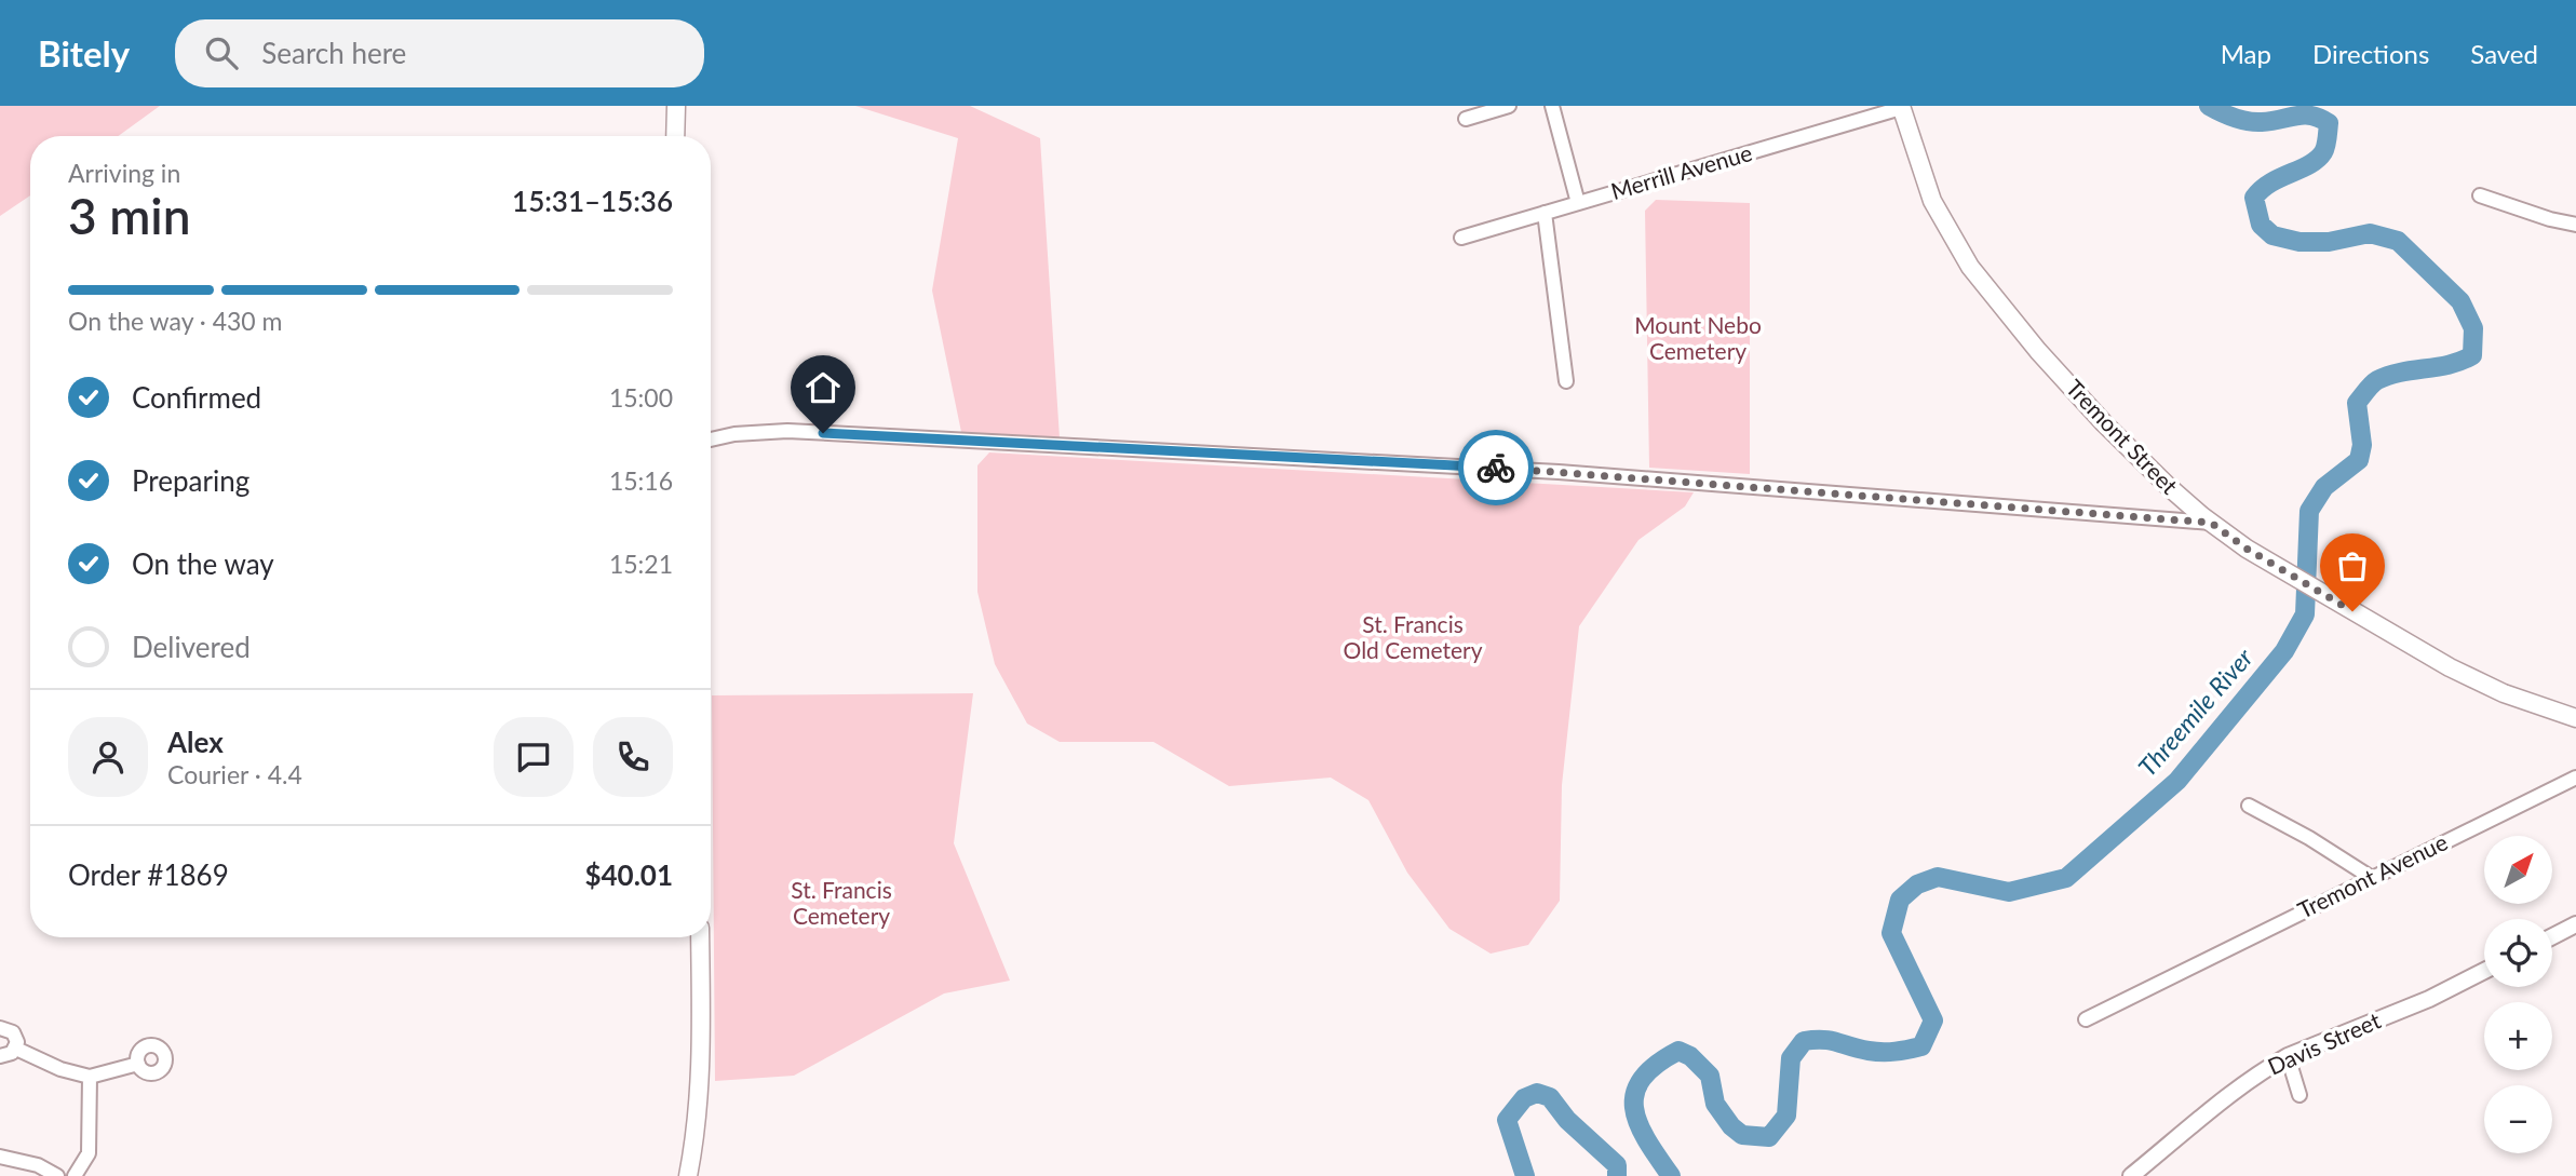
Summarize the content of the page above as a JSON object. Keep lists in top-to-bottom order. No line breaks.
{"streets":{"main road":["Tremont Street"],"street":["Merrill Avenue","Tremont Avenue","Davis Street"]},"crossings":[["Merrill Avenue","Tremont Street"]],"water":["Threemile River"],"parks":["Mount Nebo Cemetery","St. Francis Old Cemetery","St. Francis Cemetery"],"north":"top right","page":{"header":"Bitely","search":"Search here","nav":["Map","Directions","Saved"],"heading":["3 min","Arriving in","15:31–15:36"],"panel":["Alex","Courier · 4.4","Order #1869","$40.01"],"bar":"On the way · 430 m","list":[["Confirmed","15:00"],["Preparing","15:16"],["On the way","15:21"],"Delivered"],"map_buttons":["+","−"]}}
